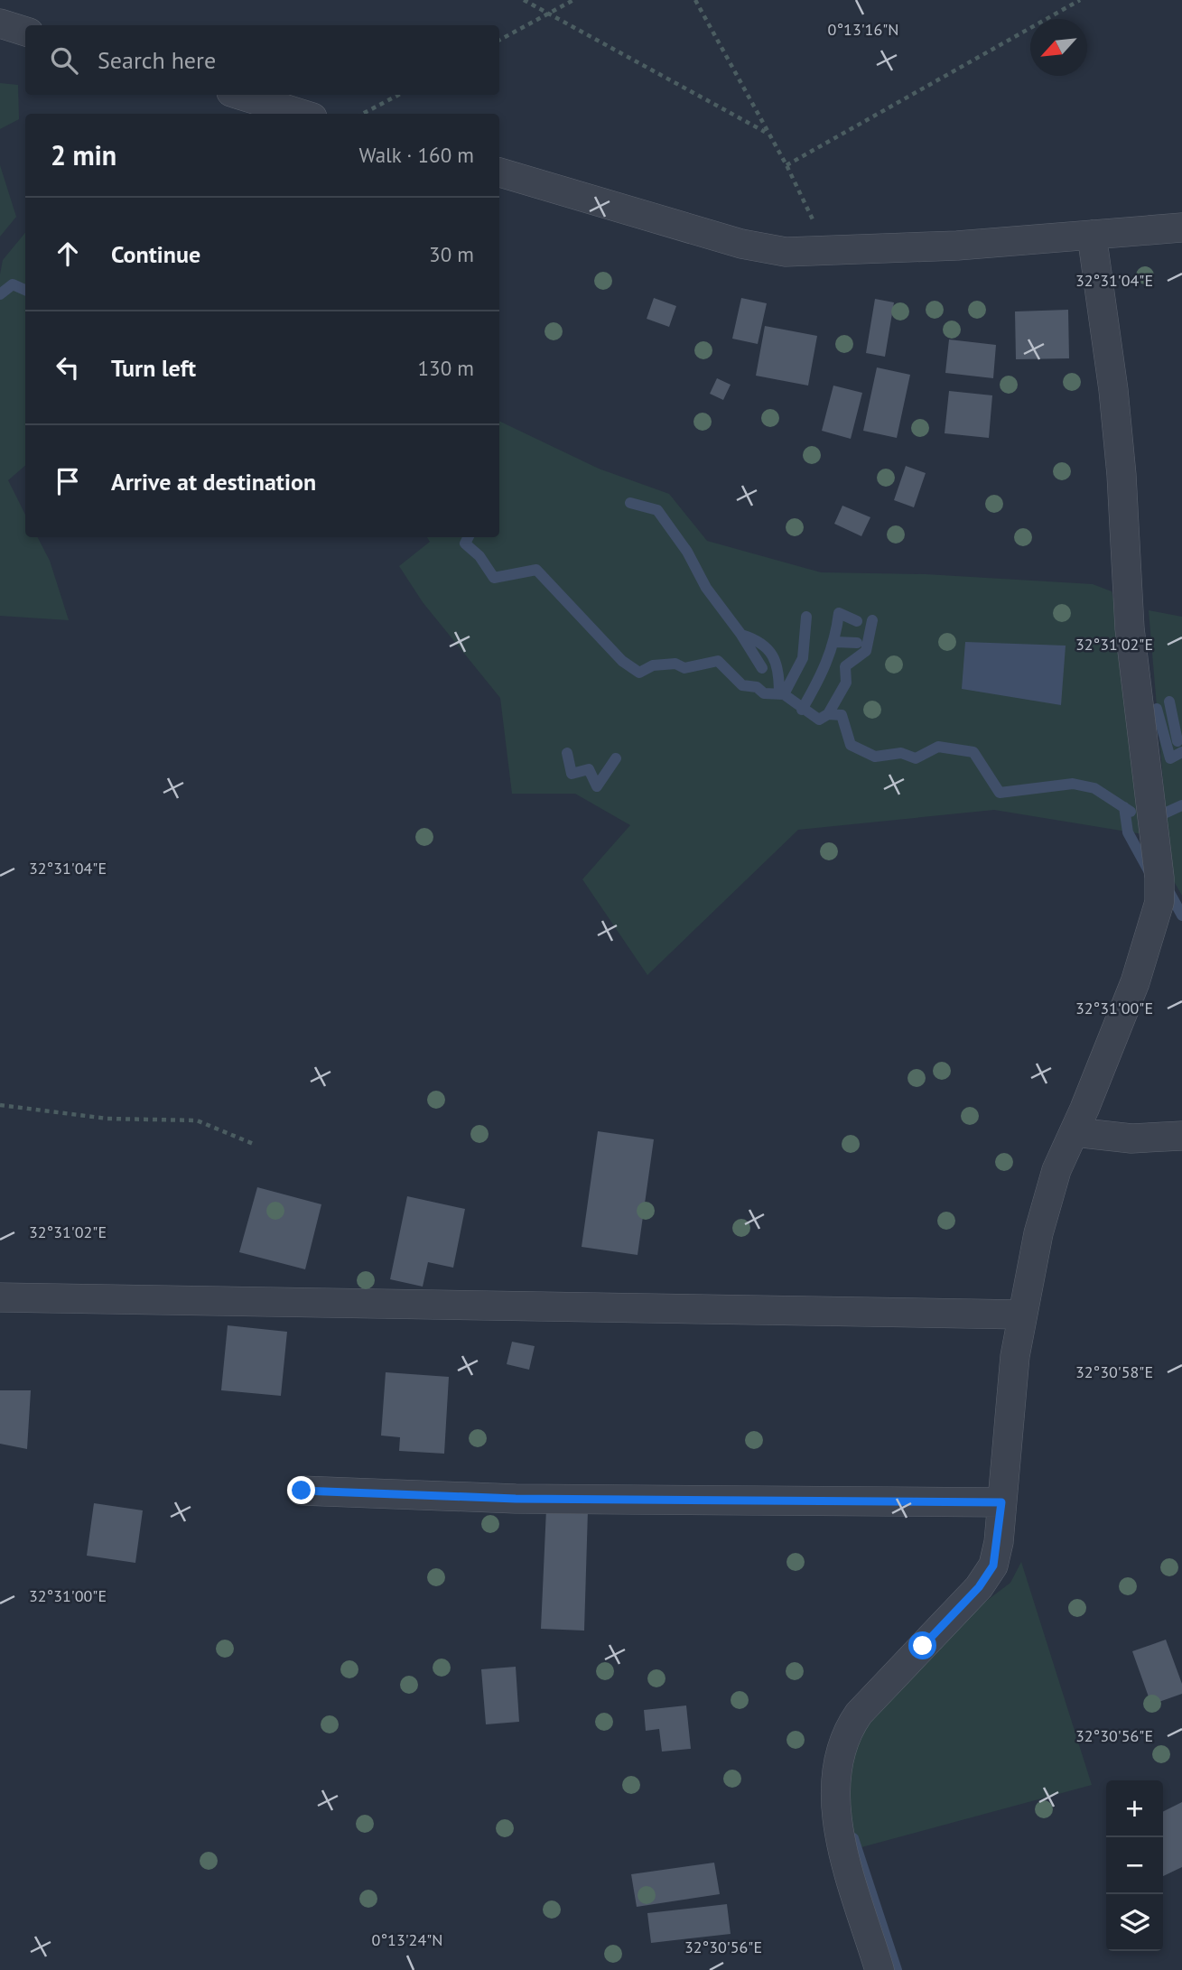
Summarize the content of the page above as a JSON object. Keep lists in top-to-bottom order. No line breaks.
{"north":"bottom left","page":{"search":"Search here","heading":["2 min","Walk · 160 m"],"list":[["Continue","30 m"],["Turn left","130 m"],"Arrive at destination"],"map_buttons":["+","−"]},"coordinates":["0°13'16\"N","32°31'04\"E","32°31'02\"E","32°31'00\"E","32°30'58\"E","32°30'56\"E","0°13'24\"N"]}
